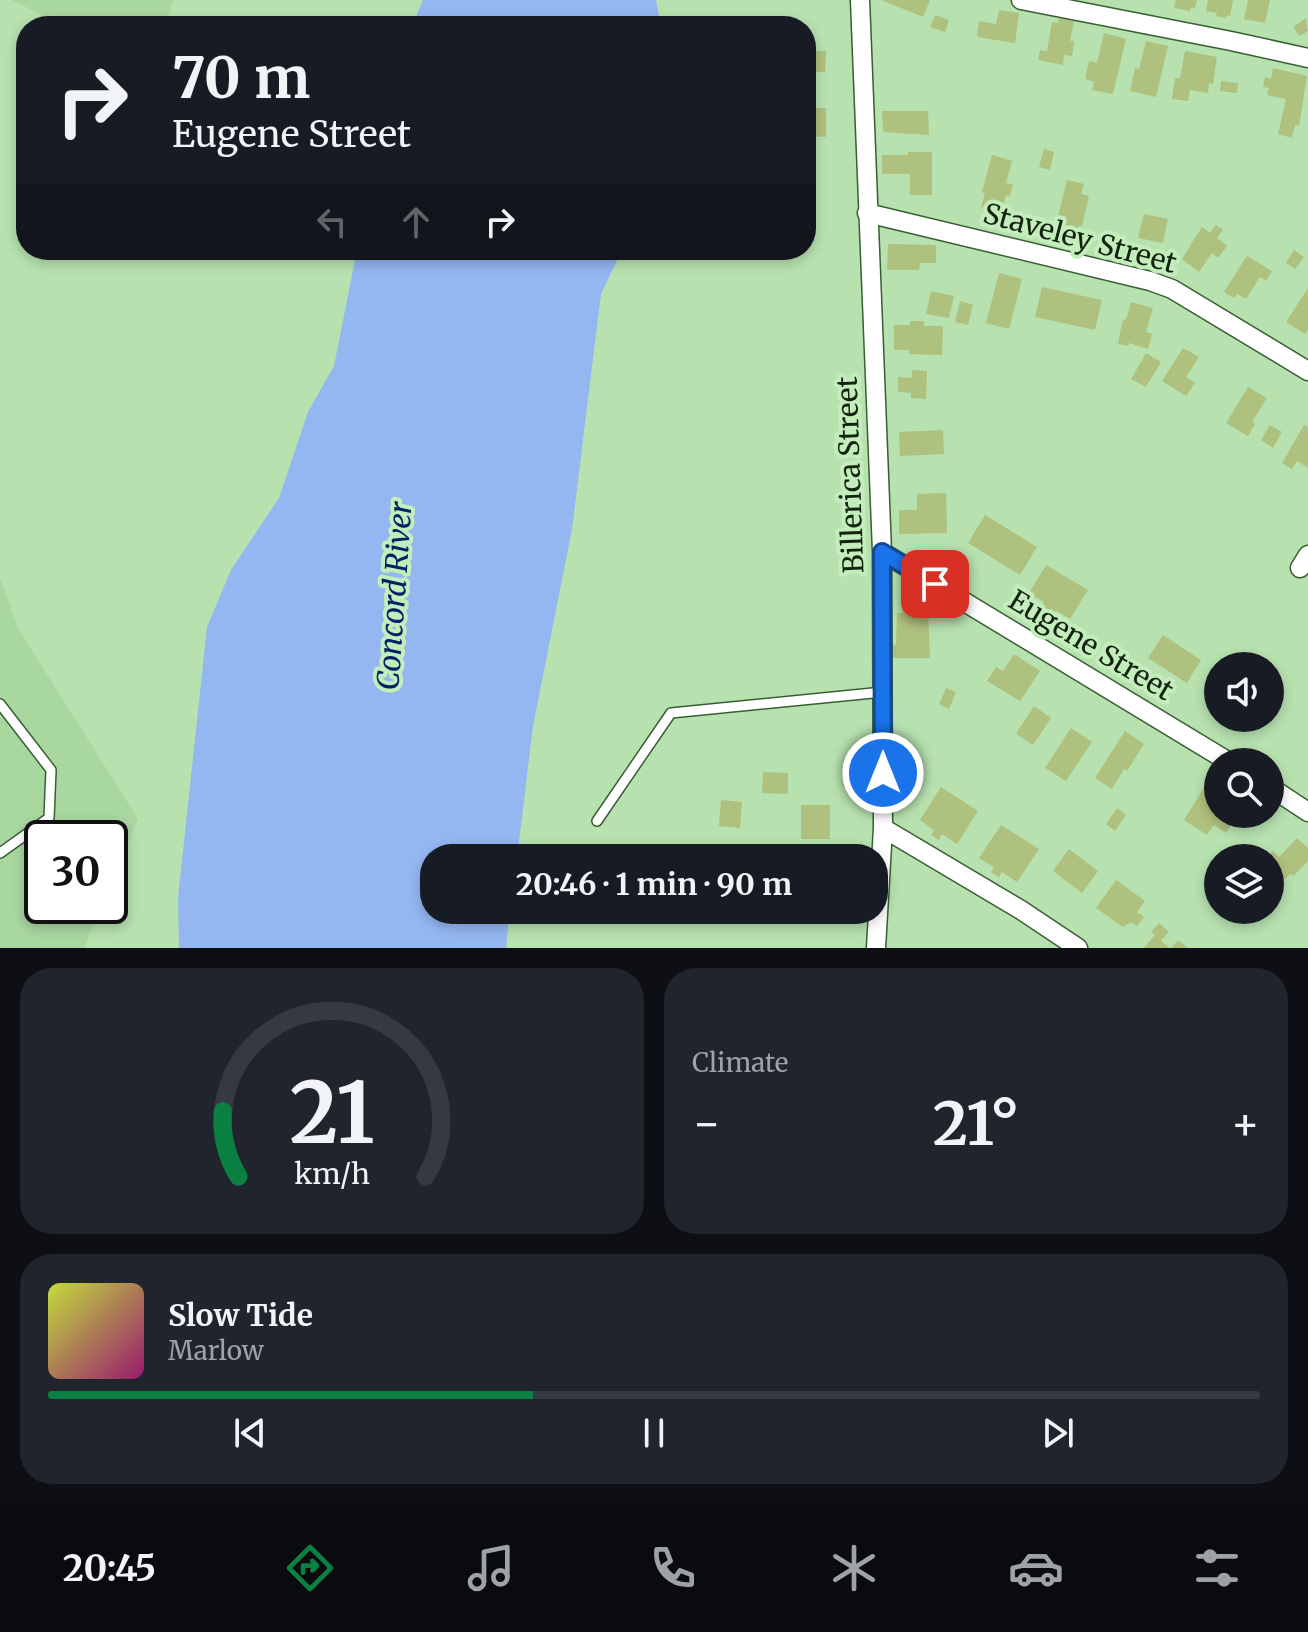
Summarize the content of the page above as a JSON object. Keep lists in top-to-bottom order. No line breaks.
{"streets":{"street":["Staveley Street","Billerica Street","Eugene Street"]},"crossings":[["Staveley Street","Billerica Street"],["Billerica Street","Eugene Street"]],"water":["Concord River"],"page":{"turn":["70 m","Eugene Street"],"limit":"30","trip":"20:46 · 1 min · 90 m","tile":"Climate","heat":["−","21°","+"],"song":["Slow Tide","Marlow"],"tabs":"20:45","gauge":["21","km/h"]}}
